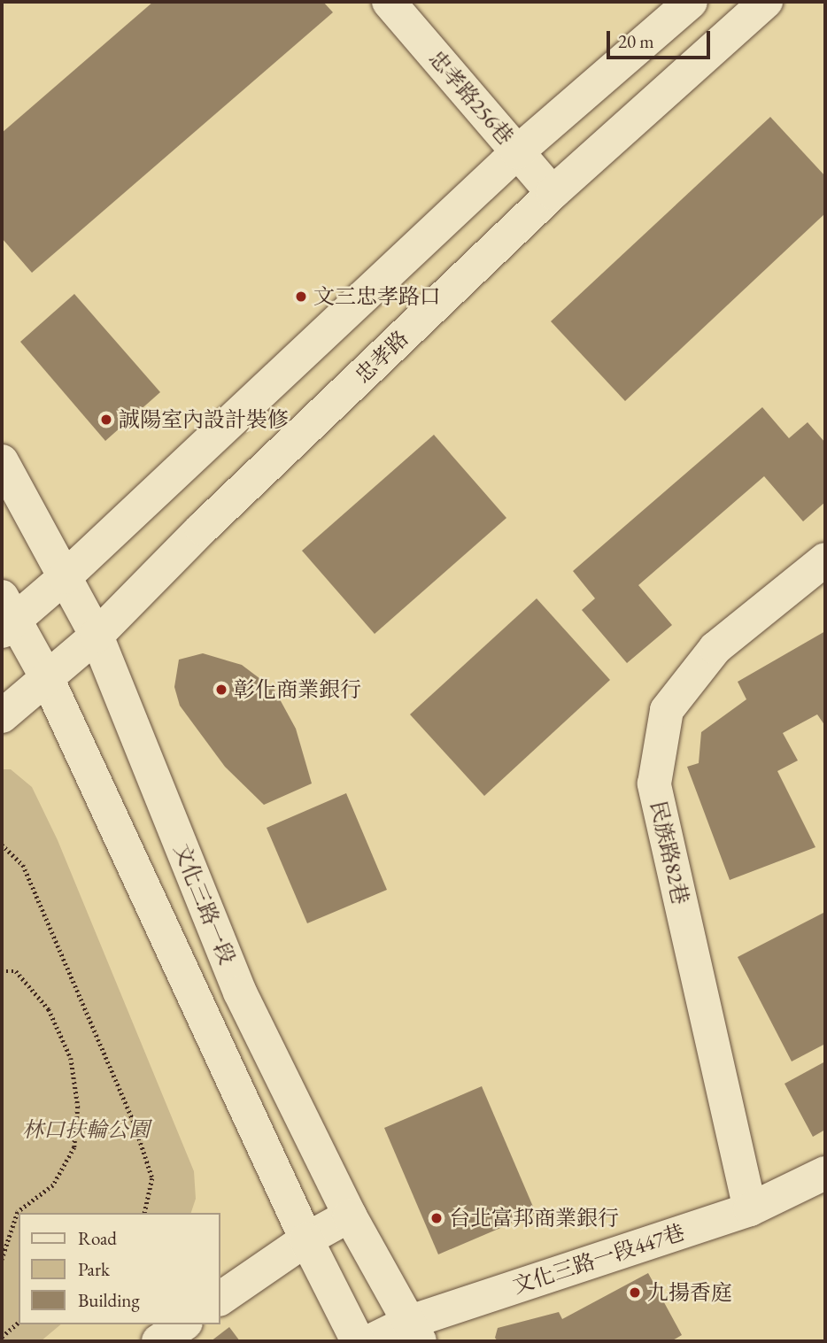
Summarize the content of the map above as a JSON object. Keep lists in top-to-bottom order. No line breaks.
{"streets":{"street":["忠孝路256巷","忠孝路","民族路82巷","文化三路一段","文化三路一段447巷"]},"crossings":[["忠孝路256巷","忠孝路"],["忠孝路","文化三路一段"],["民族路82巷","文化三路一段447巷"],["文化三路一段","文化三路一段447巷"]],"parks":["林口扶輪公園"],"places":["文三忠孝路口","誠陽室內設計裝修","彰化商業銀行","台北富邦商業銀行","九揚香庭"],"legend":["Road","Park","Building"],"scale_bar":"20 m"}
